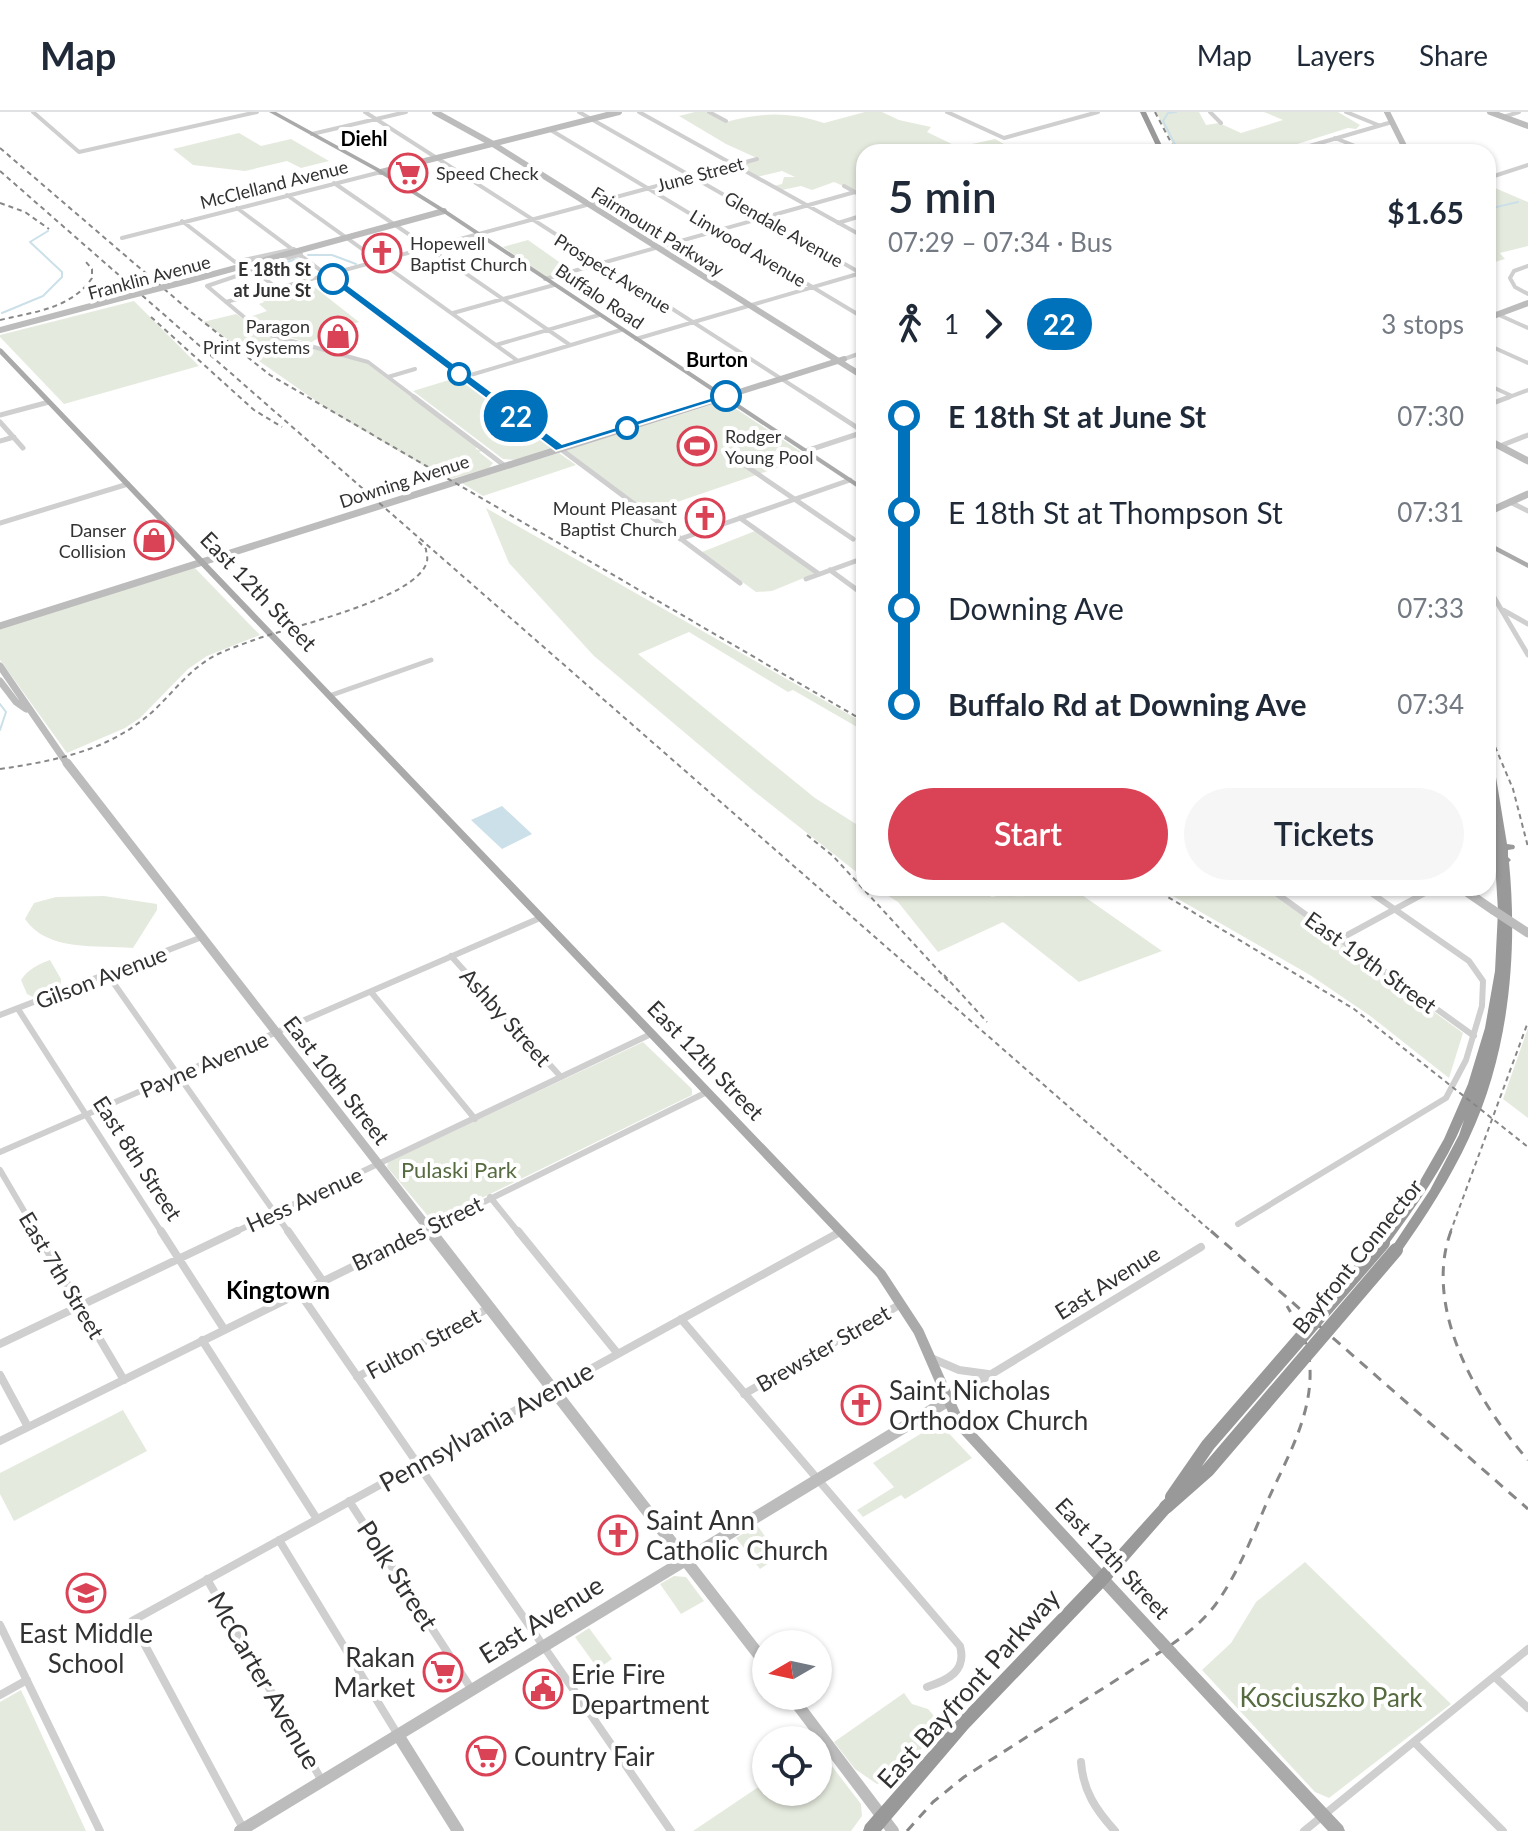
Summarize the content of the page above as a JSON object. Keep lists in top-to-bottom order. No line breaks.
{"streets":{"highway":["Bayfront Connector","East Bayfront Parkway"],"main road":["Buffalo Road","East 12th Street"],"street":["June Street","McClelland Avenue","Glendale Avenue","Fairmount Parkway","Linwood Avenue","Prospect Avenue","Franklin Avenue","Downing Avenue","East 19th Street","Gilson Avenue","Ashby Street","Payne Avenue","East 10th Street","East 8th Street","Hess Avenue","Brandes Street","East 7th Street","East Avenue","Fulton Street","Brewster Street","Pennsylvania Avenue","Polk Street","McCarter Avenue"]},"crossings":[["June Street","Glendale Avenue"],["June Street","Fairmount Parkway"],["June Street","Linwood Avenue"],["June Street","Prospect Avenue"],["June Street","Buffalo Road"],["McClelland Avenue","Glendale Avenue"],["McClelland Avenue","Fairmount Parkway"],["McClelland Avenue","Linwood Avenue"],["McClelland Avenue","Prospect Avenue"],["McClelland Avenue","Buffalo Road"],["Fairmount Parkway","Downing Avenue"],["Prospect Avenue","Downing Avenue"],["Franklin Avenue","Buffalo Road"],["Buffalo Road","Downing Avenue"],["Downing Avenue","East 12th Street"],["East 12th Street","Payne Avenue"],["East 12th Street","Hess Avenue"],["East 12th Street","Brandes Street"],["East 12th Street","Bayfront Connector"],["East 12th Street","East Avenue"],["East 12th Street","Brewster Street"],["East 12th Street","Pennsylvania Avenue"],["East 12th Street","East Bayfront Parkway"],["Gilson Avenue","East 10th Street"],["Gilson Avenue","East 8th Street"],["Ashby Street","Payne Avenue"],["Ashby Street","Hess Avenue"],["Payne Avenue","East 10th Street"],["Payne Avenue","East 8th Street"],["East 10th Street","Hess Avenue"],["East 10th Street","Brandes Street"],["East 10th Street","East Avenue"],["East 10th Street","Fulton Street"],["East 10th Street","Pennsylvania Avenue"],["East 8th Street","Hess Avenue"],["East 8th Street","Brandes Street"],["Hess Avenue","East 7th Street"],["Brandes Street","East 7th Street"],["Bayfront Connector","East Bayfront Parkway"],["East Avenue","Pennsylvania Avenue"],["East Avenue","Polk Street"],["East Avenue","McCarter Avenue"],["Pennsylvania Avenue","Polk Street"],["Pennsylvania Avenue","McCarter Avenue"]],"districts":["Diehl","Burton","Kingtown"],"parks":["Pulaski Park","Kosciuszko Park"],"places":{"supermarket":["Speed Check","Rakan Market","Country Fair"],"church":["Hopewell Baptist Church","Mount Pleasant Baptist Church","Saint Nicholas Orthodox Church","Saint Ann Catholic Church"],"other":["E 18th St at June St"],"shop":["Paragon Print Systems","Danser Collision"],"sports":["Rodger Young Pool"],"school or university":["East Middle School"],"public building":["Erie Fire Department"]},"lines":["bus line 22"],"north":"left","page":{"header":"Map","nav":["Map","Layers","Share"],"on_map":"22","heading":["5 min","07:29 – 07:34 · Bus","$1.65"],"legs":["1","22","3 stops"],"list":[{"name":"E 18th St at June St","value":"07:30"},{"name":"E 18th St at Thompson St","value":"07:31"},{"name":"Downing Ave","value":"07:33"},{"name":"Buffalo Rd at Downing Ave","value":"07:34"}],"buttons":["Start","Tickets"]}}
